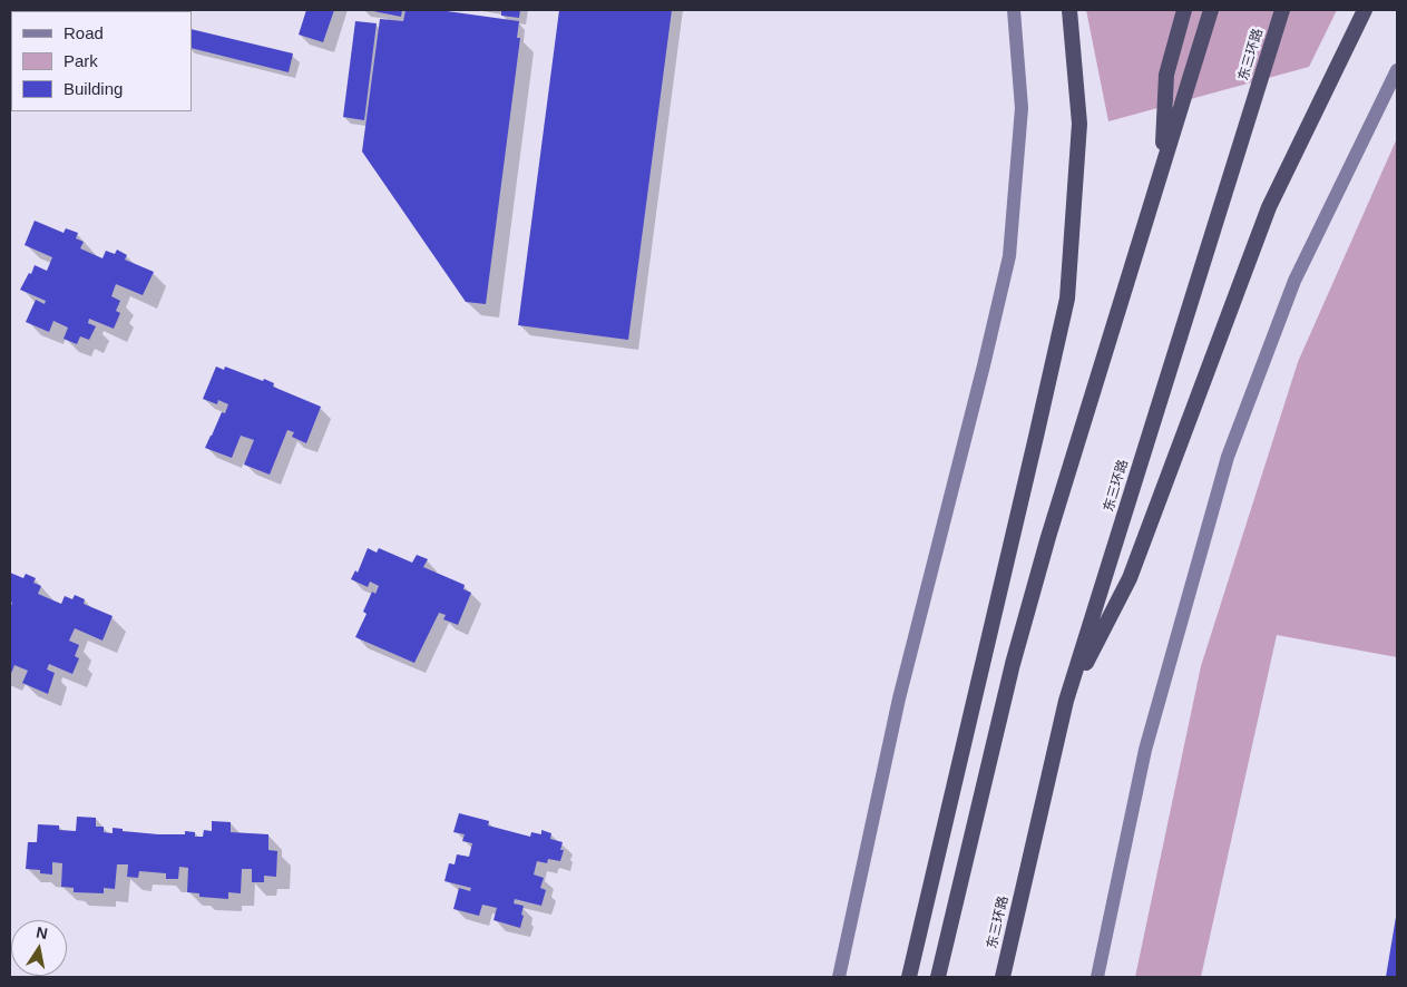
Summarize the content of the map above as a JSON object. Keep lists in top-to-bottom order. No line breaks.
{"streets":{"highway":["东三环路"]},"legend":["Road","Park","Building"],"north":"top"}
